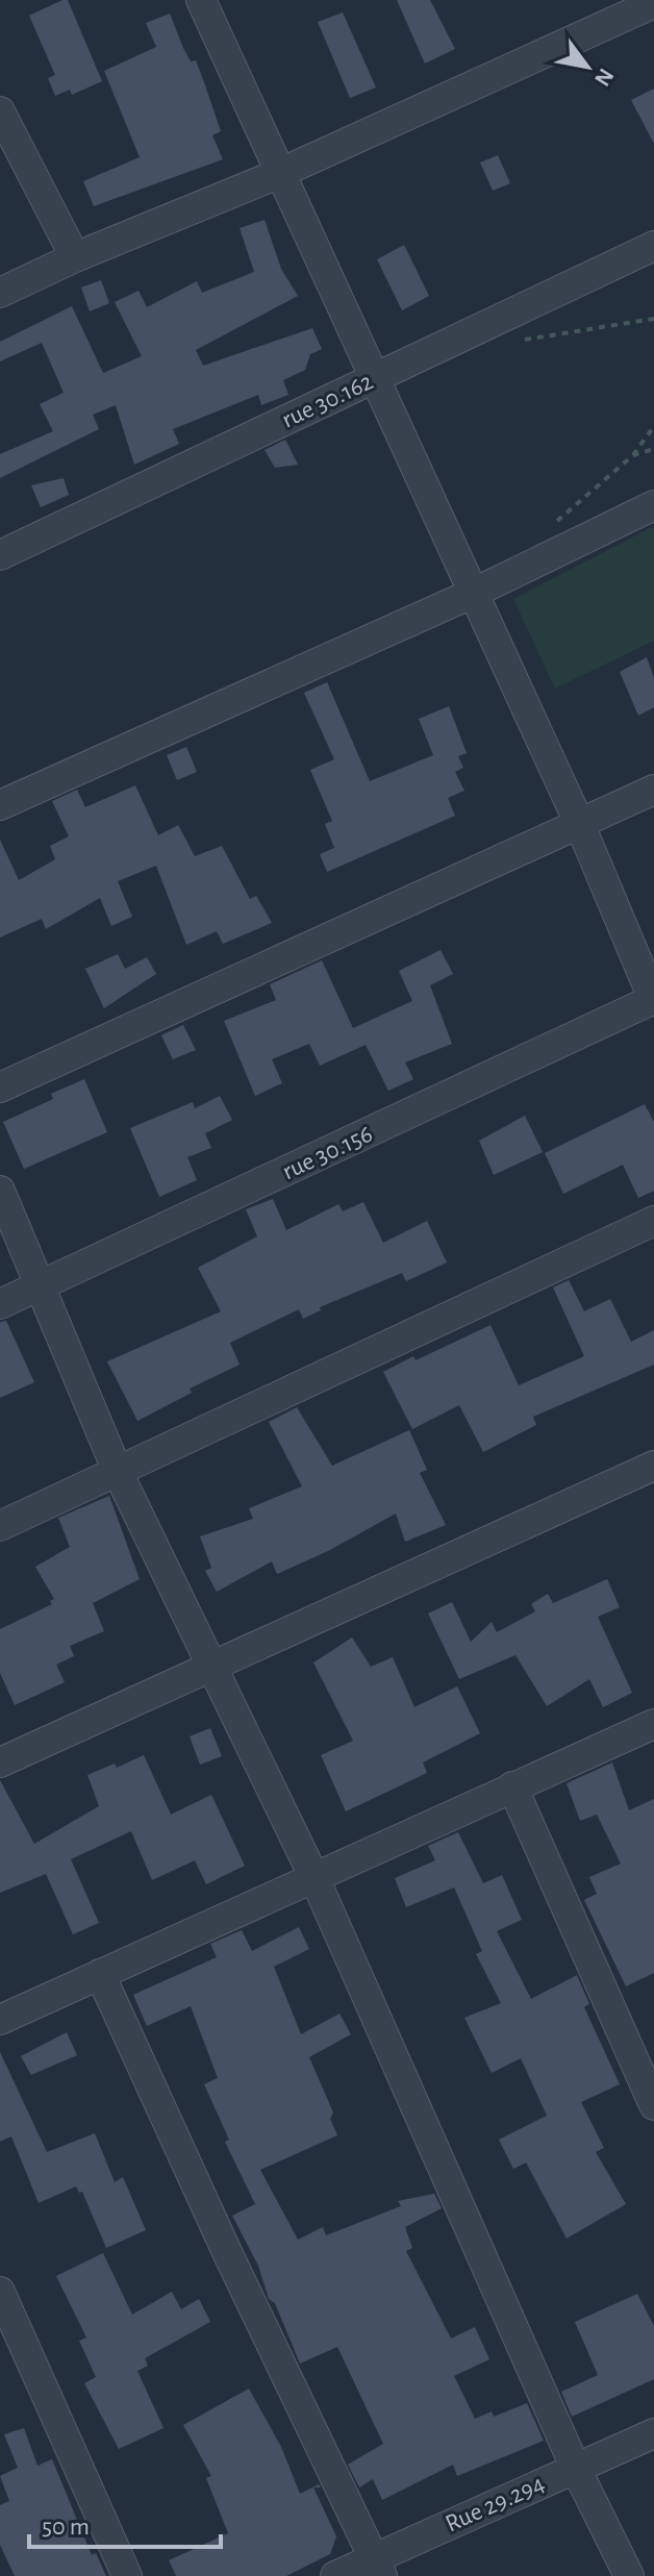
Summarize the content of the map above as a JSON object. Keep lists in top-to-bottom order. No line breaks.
{"streets":{"street":["rue 30.162","rue 30.156","Rue 29.294"]},"scale_bar":"50 m","north":"bottom right"}
